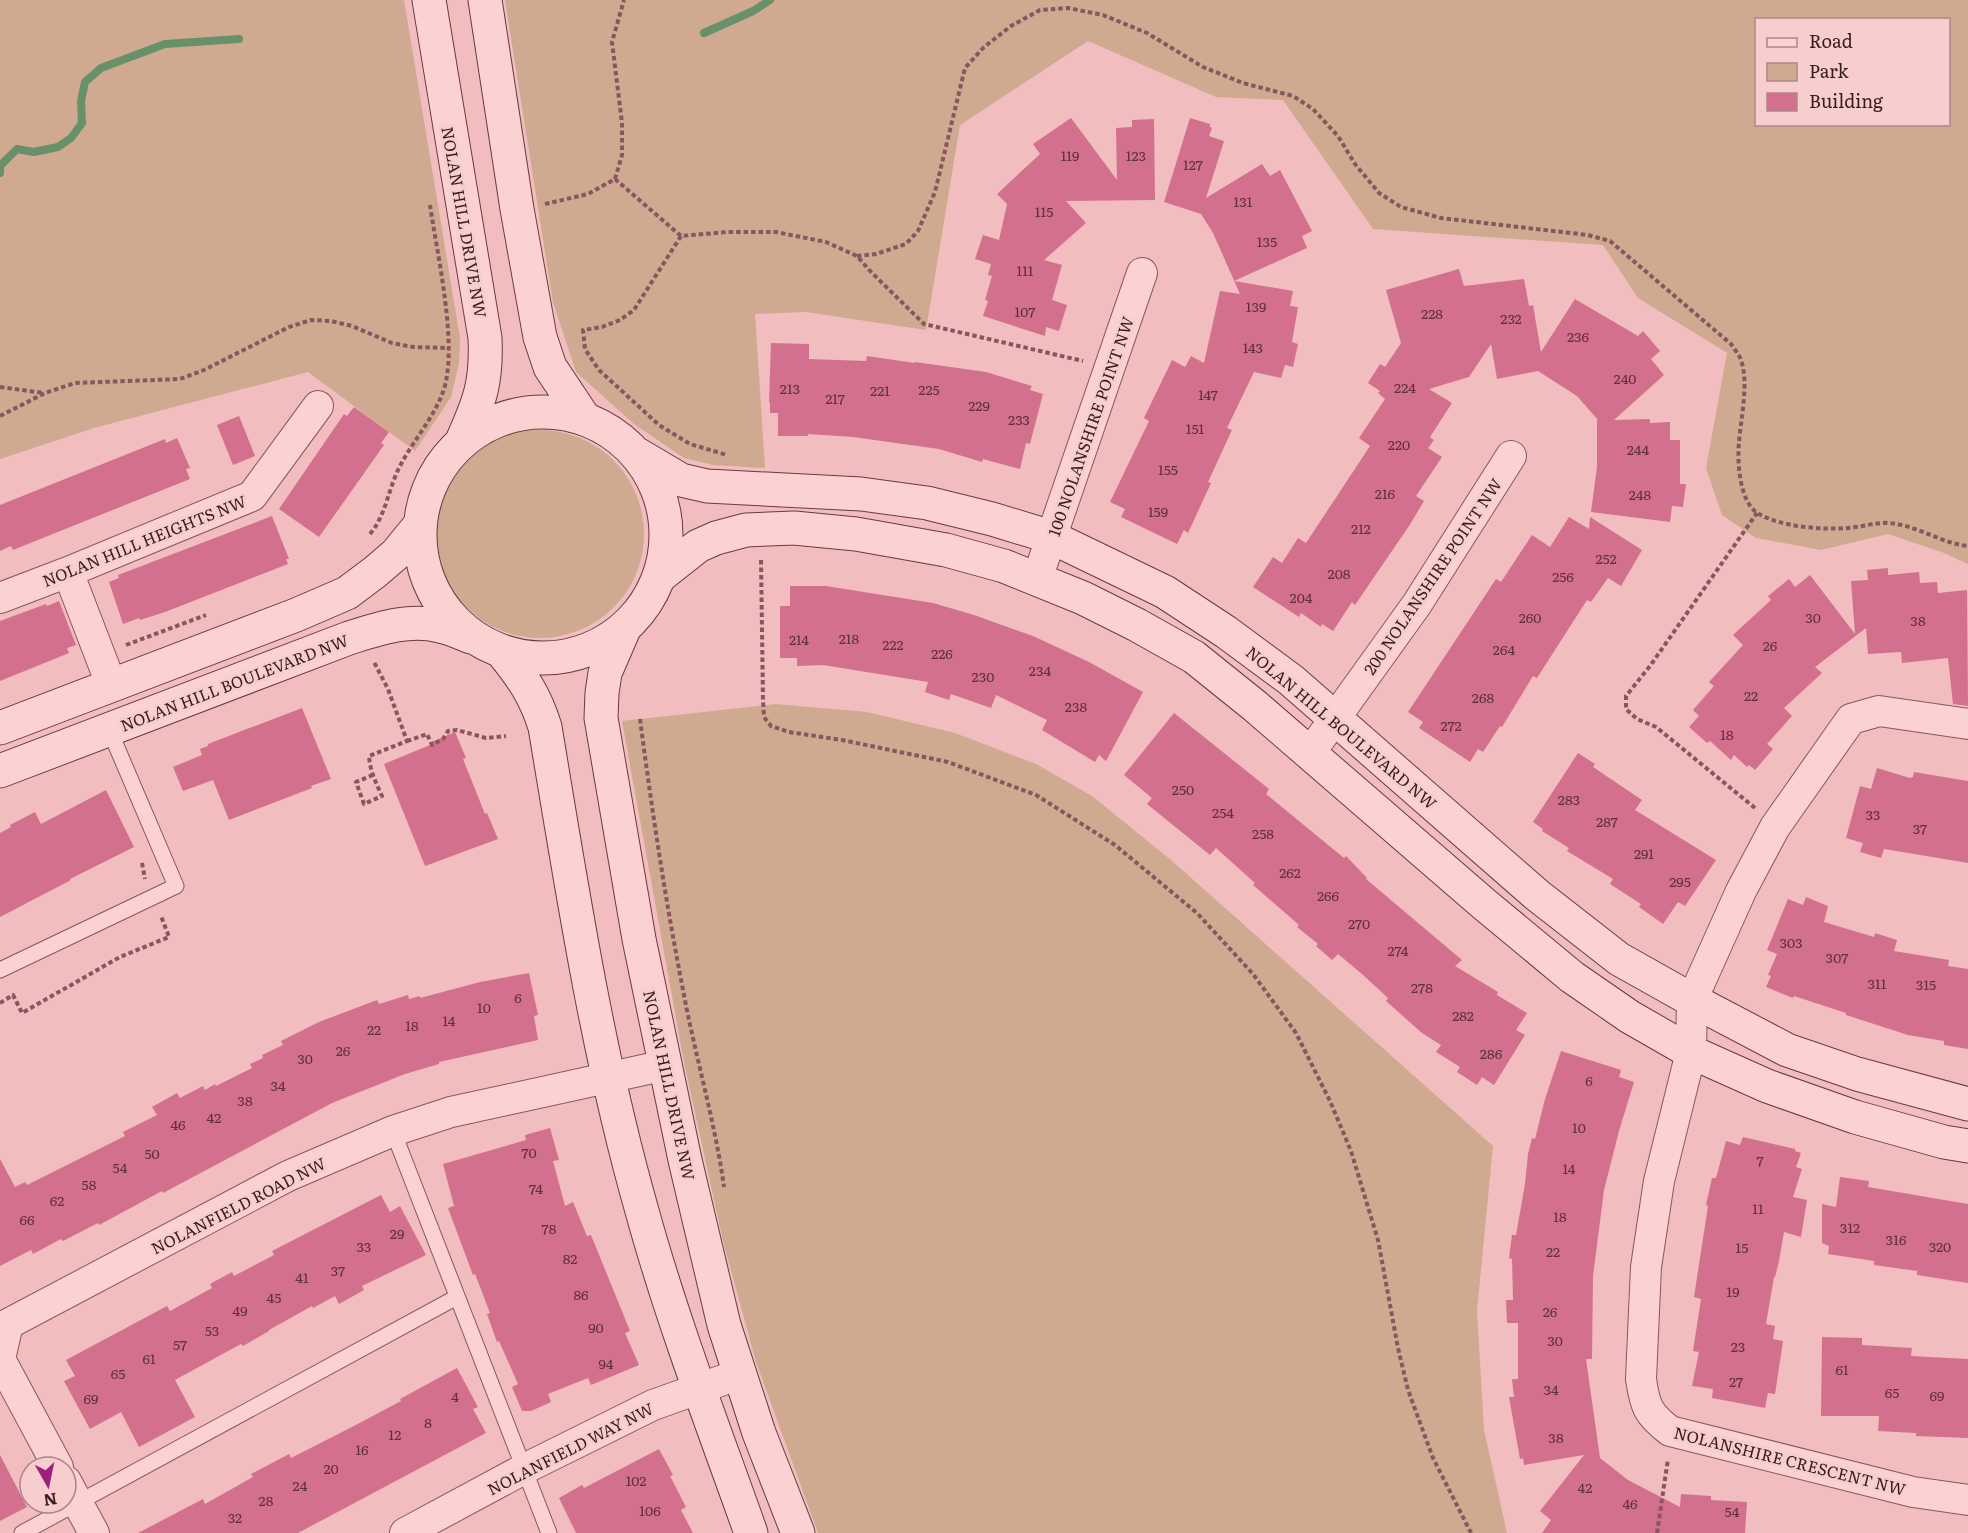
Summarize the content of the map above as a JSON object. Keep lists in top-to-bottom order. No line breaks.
{"streets":{"street":["NOLAN HILL DRIVE NW","100 NOLANSHIRE POINT NW","NOLAN HILL HEIGHTS NW","200 NOLANSHIRE POINT NW","NOLAN HILL BOULEVARD NW","NOLANFIELD ROAD NW","NOLANFIELD WAY NW","NOLANSHIRE CRESCENT NW"]},"crossings":[["NOLAN HILL DRIVE NW","NOLANFIELD ROAD NW"],["NOLAN HILL DRIVE NW","NOLANFIELD WAY NW"],["100 NOLANSHIRE POINT NW","NOLAN HILL BOULEVARD NW"],["200 NOLANSHIRE POINT NW","NOLAN HILL BOULEVARD NW"],["NOLAN HILL BOULEVARD NW","NOLANSHIRE CRESCENT NW"]],"house_numbers":["119","123","127","131","115","135","111","139","107","228","232","236","143","240","224","213","225","221","147","217","229","233","151","220","244","155","216","248","159","212","252","208","256","204","260","30","38","218","214","222","26","264","226","234","230","22","268","238","272","18","250","283","254","33","287","37","258","291","262","295","266","270","303","274","307","311","315","278","6","10","282","14","18","22","26","286","30","6","34","38","42","46","10","70","50","7","54","14","58","74","62","11","18","66","312","78","29","316","33","320","15","22","82","37","41","19","86","45","49","26","90","53","30","57","23","61","94","61","65","27","34","65","69","4","69","8","12","38","16","20","102","24","42","28","46","106","54","32"],"legend":["Road","Park","Building"],"north":"bottom"}
